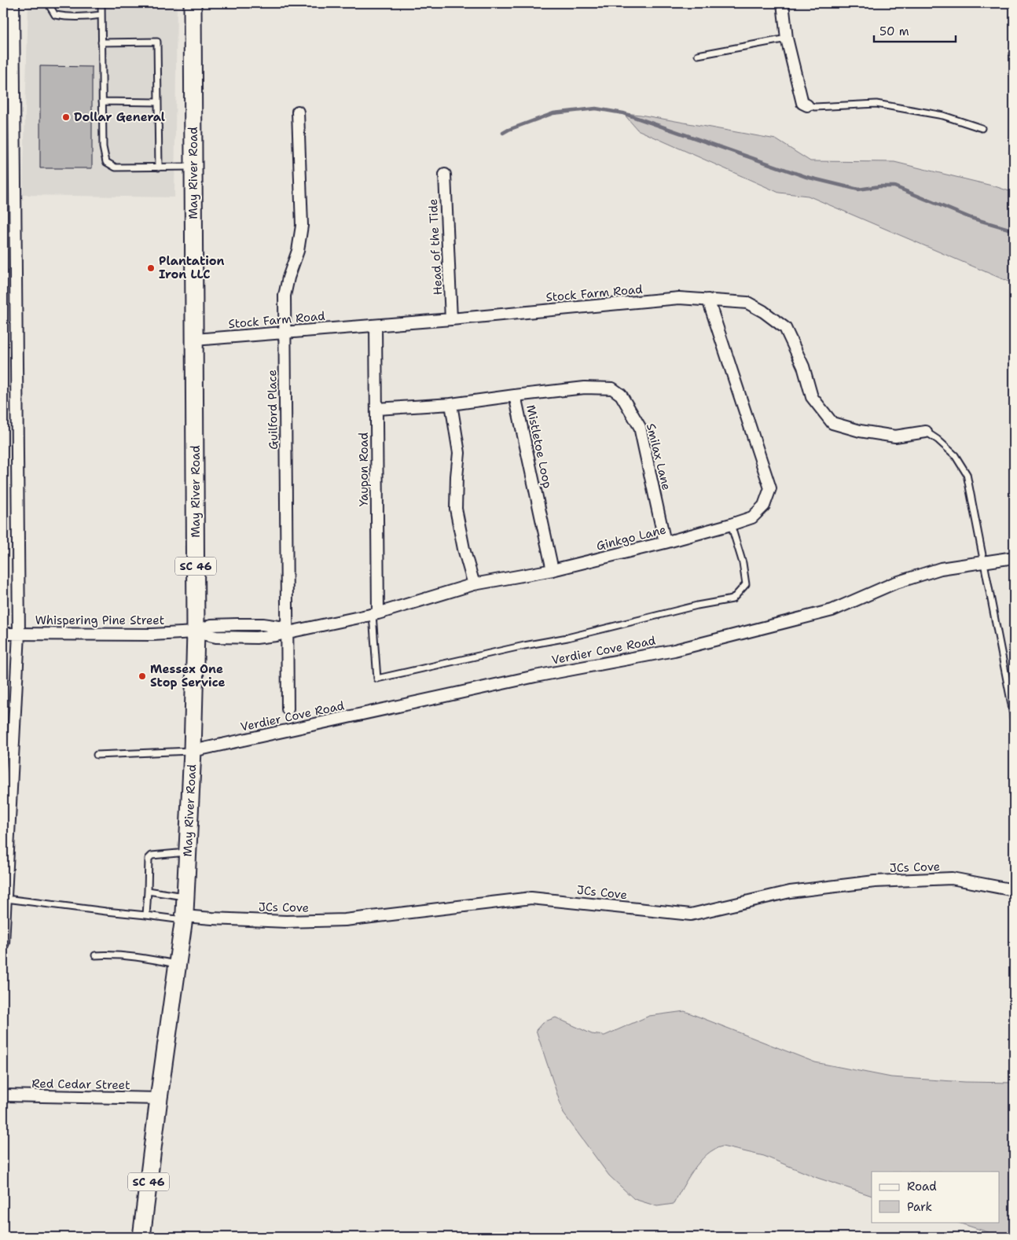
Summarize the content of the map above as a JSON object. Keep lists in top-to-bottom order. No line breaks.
{"streets":{"main road":["May River Road","SC 46"],"street":["Head of the Tide","Stock Farm Road","Guilford Place","Mistletoe Loop","Smilax Lane","Yaupon Road","Ginkgo Lane","Whispering Pine Street","Verdier Cove Road","JCs Cove","Red Cedar Street"]},"crossings":[["May River Road","Stock Farm Road"],["May River Road","Ginkgo Lane"],["May River Road","Whispering Pine Street"],["May River Road","Verdier Cove Road"],["May River Road","JCs Cove"],["May River Road","Red Cedar Street"],["Head of the Tide","Stock Farm Road"],["Stock Farm Road","Guilford Place"],["Stock Farm Road","Yaupon Road"],["Stock Farm Road","Ginkgo Lane"],["Guilford Place","Ginkgo Lane"],["Mistletoe Loop","Smilax Lane"],["Mistletoe Loop","Yaupon Road"],["Mistletoe Loop","Ginkgo Lane"],["Smilax Lane","Ginkgo Lane"],["Yaupon Road","Ginkgo Lane"],["Ginkgo Lane","Whispering Pine Street"]],"places":["Dollar General","Plantation Iron LLC","Messex One Stop Service"],"legend":["Road","Park"],"scale_bar":"50 m"}
